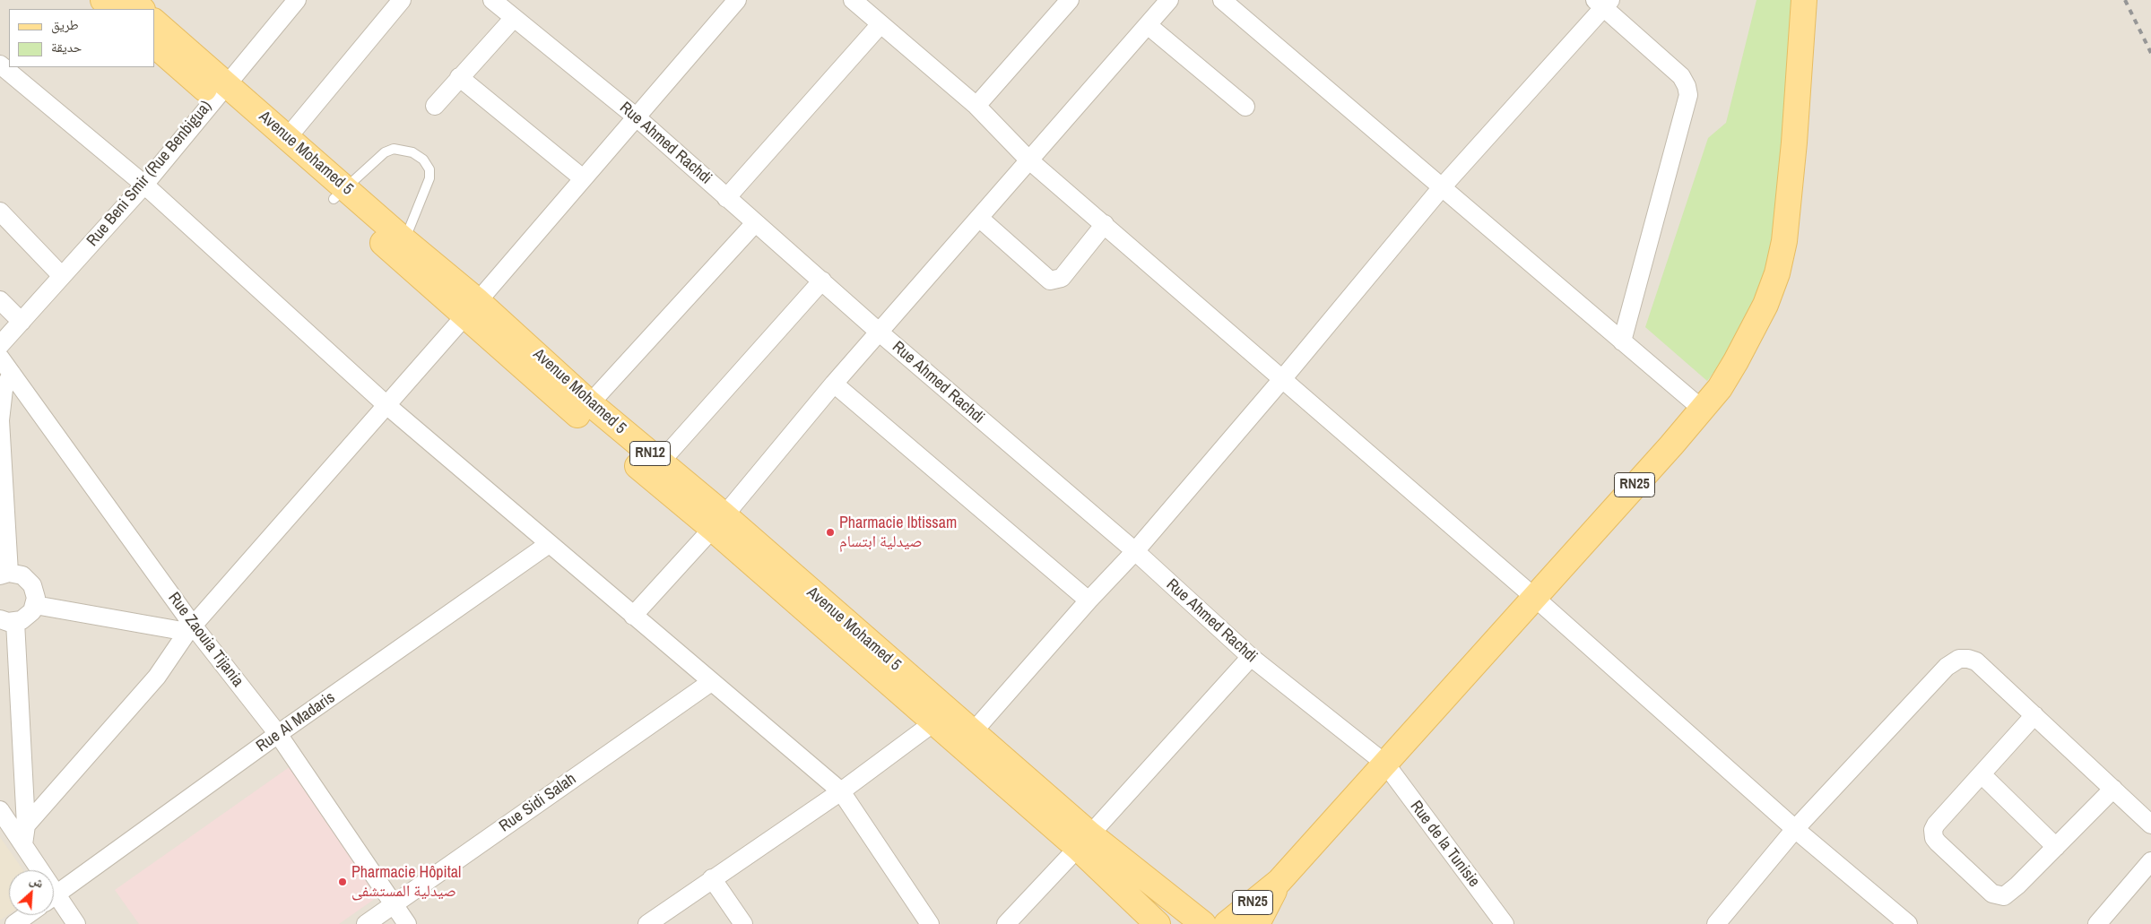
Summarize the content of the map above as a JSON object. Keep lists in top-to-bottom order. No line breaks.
{"streets":{"main road":["Avenue Mohamed 5","RN12","RN25"],"street":["Rue Ahmed Rachdi","Rue Beni Smir (Rue Benbigua)","Rue Zaouia Tijania","Rue Al Madaris","Rue Sidi Salah","Rue de la Tunisie"]},"crossings":[["Rue Ahmed Rachdi","RN25"],["Rue Ahmed Rachdi","Rue de la Tunisie"],["Avenue Mohamed 5","Rue Beni Smir (Rue Benbigua)"],["RN25","Rue de la Tunisie"],["Rue Zaouia Tijania","Rue Al Madaris"],["Rue Zaouia Tijania","Rue Sidi Salah"]],"places":["Pharmacie Ibtissam صيدلية ابتسام","Pharmacie Hôpital صيدلية المستشفى"],"legend":["طريق","حديقة"],"north":"top right"}
